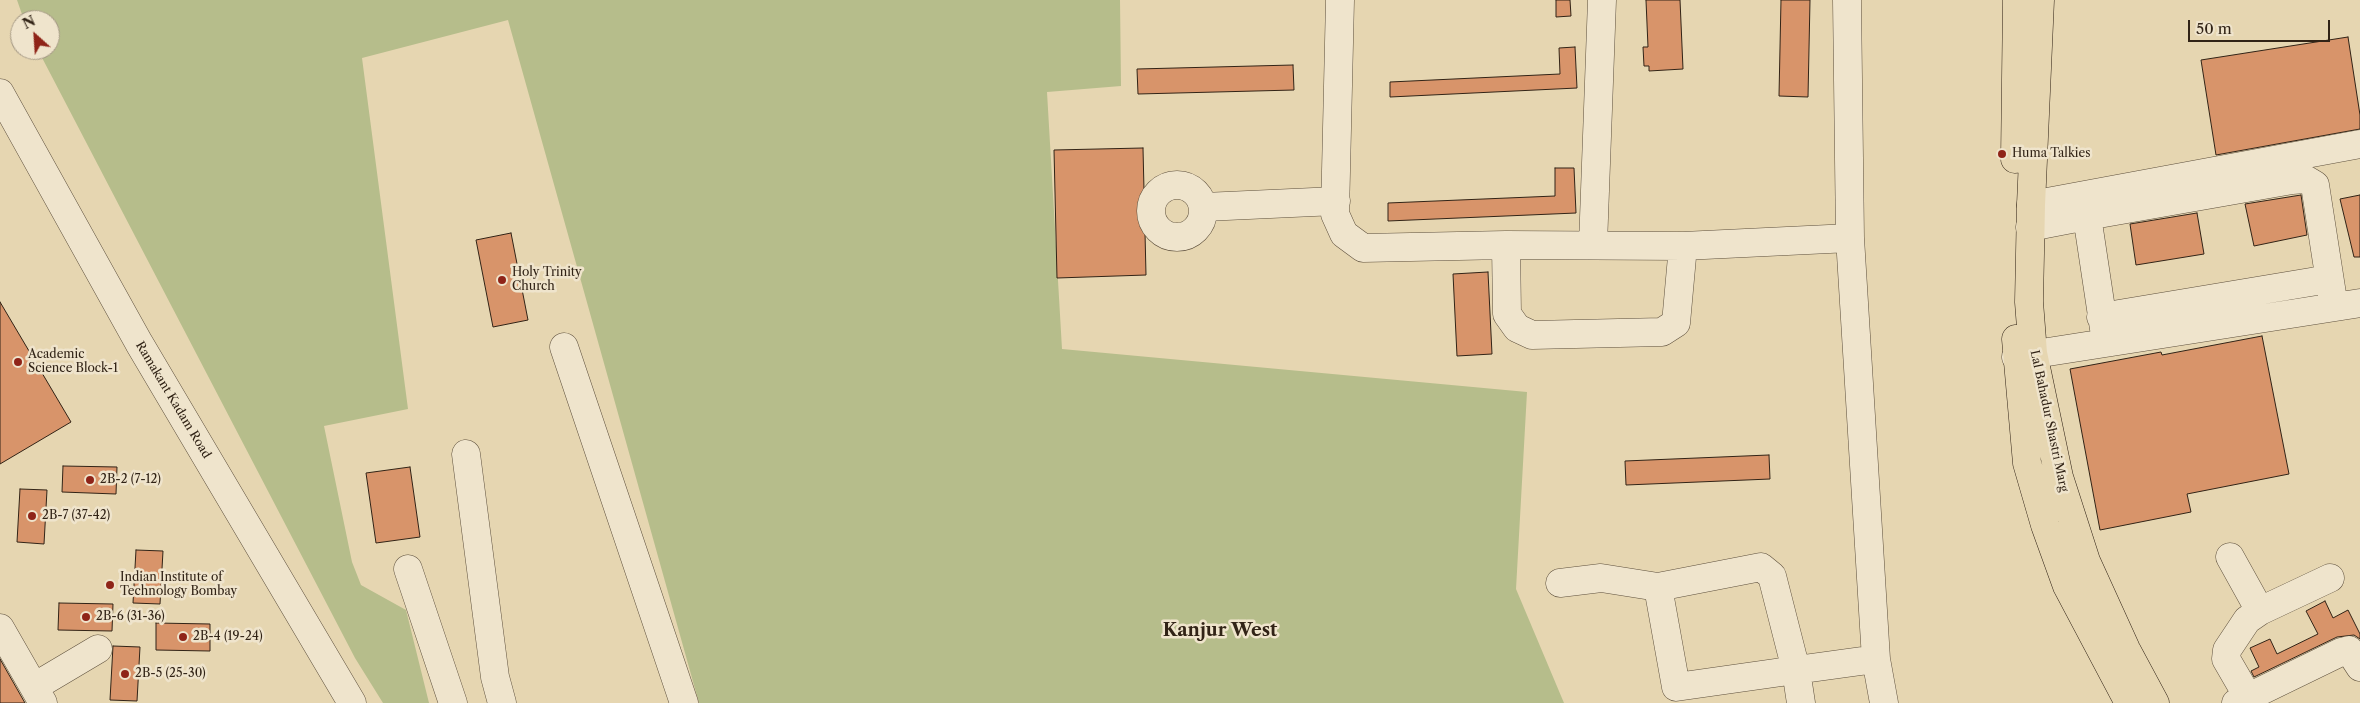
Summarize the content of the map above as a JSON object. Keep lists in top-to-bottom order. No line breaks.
{"streets":{"main road":["Lal Bahadur Shastri Marg"],"street":["Ramakant Kadam Road"]},"districts":["Kanjur West"],"places":["Huma Talkies","Holy Trinity Church","Academic Science Block-1","2B-2 (7-12)","2B-7 (37-42)","Indian Institute of Technology Bombay","2B-6 (31-36)","2B-4 (19-24)","2B-5 (25-30)"],"scale_bar":"50 m","north":"top left"}
